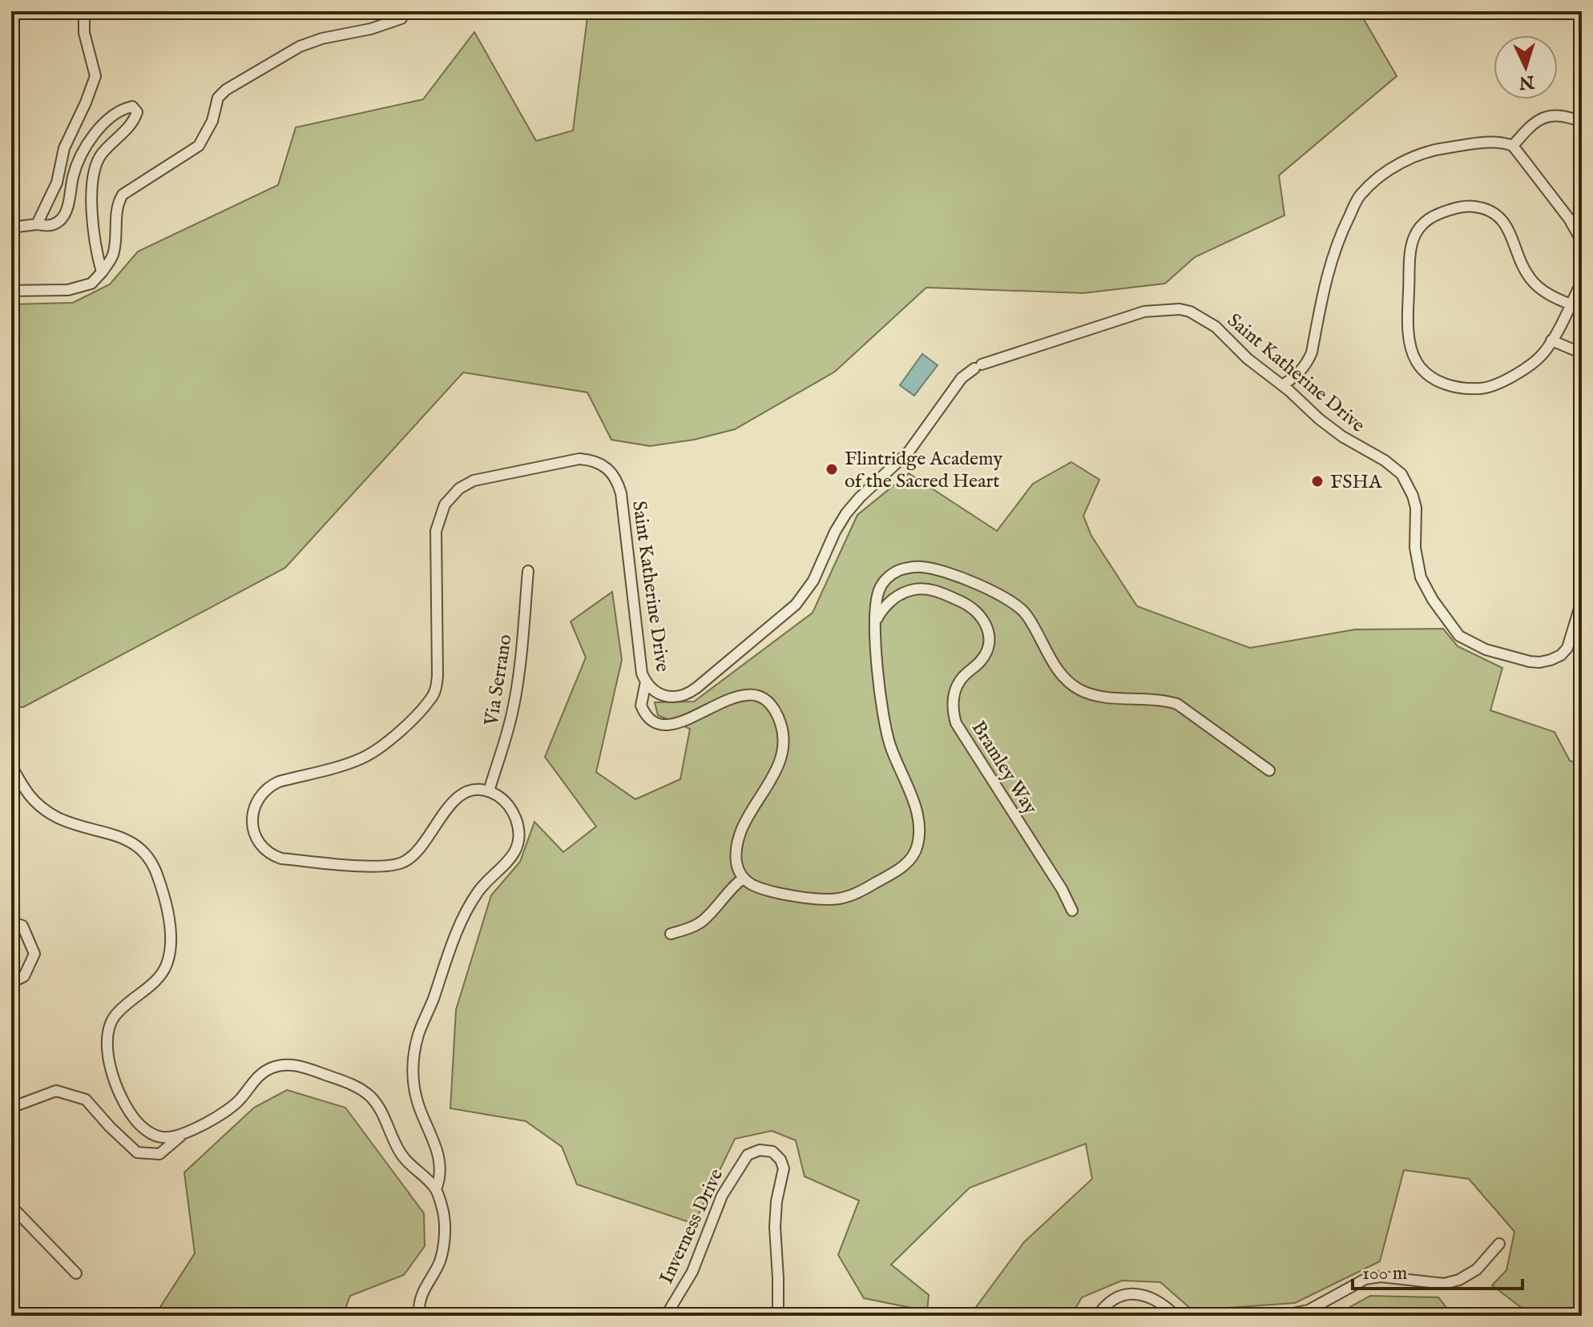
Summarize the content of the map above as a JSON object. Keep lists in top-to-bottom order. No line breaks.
{"streets":{"street":["Saint Katherine Drive","Via Serrano","Bramley Way","Inverness Drive"]},"crossings":[["Saint Katherine Drive","Via Serrano"]],"places":["Flintridge Academy of the Sacred Heart","FSHA"],"scale_bar":"100 m","north":"bottom"}
